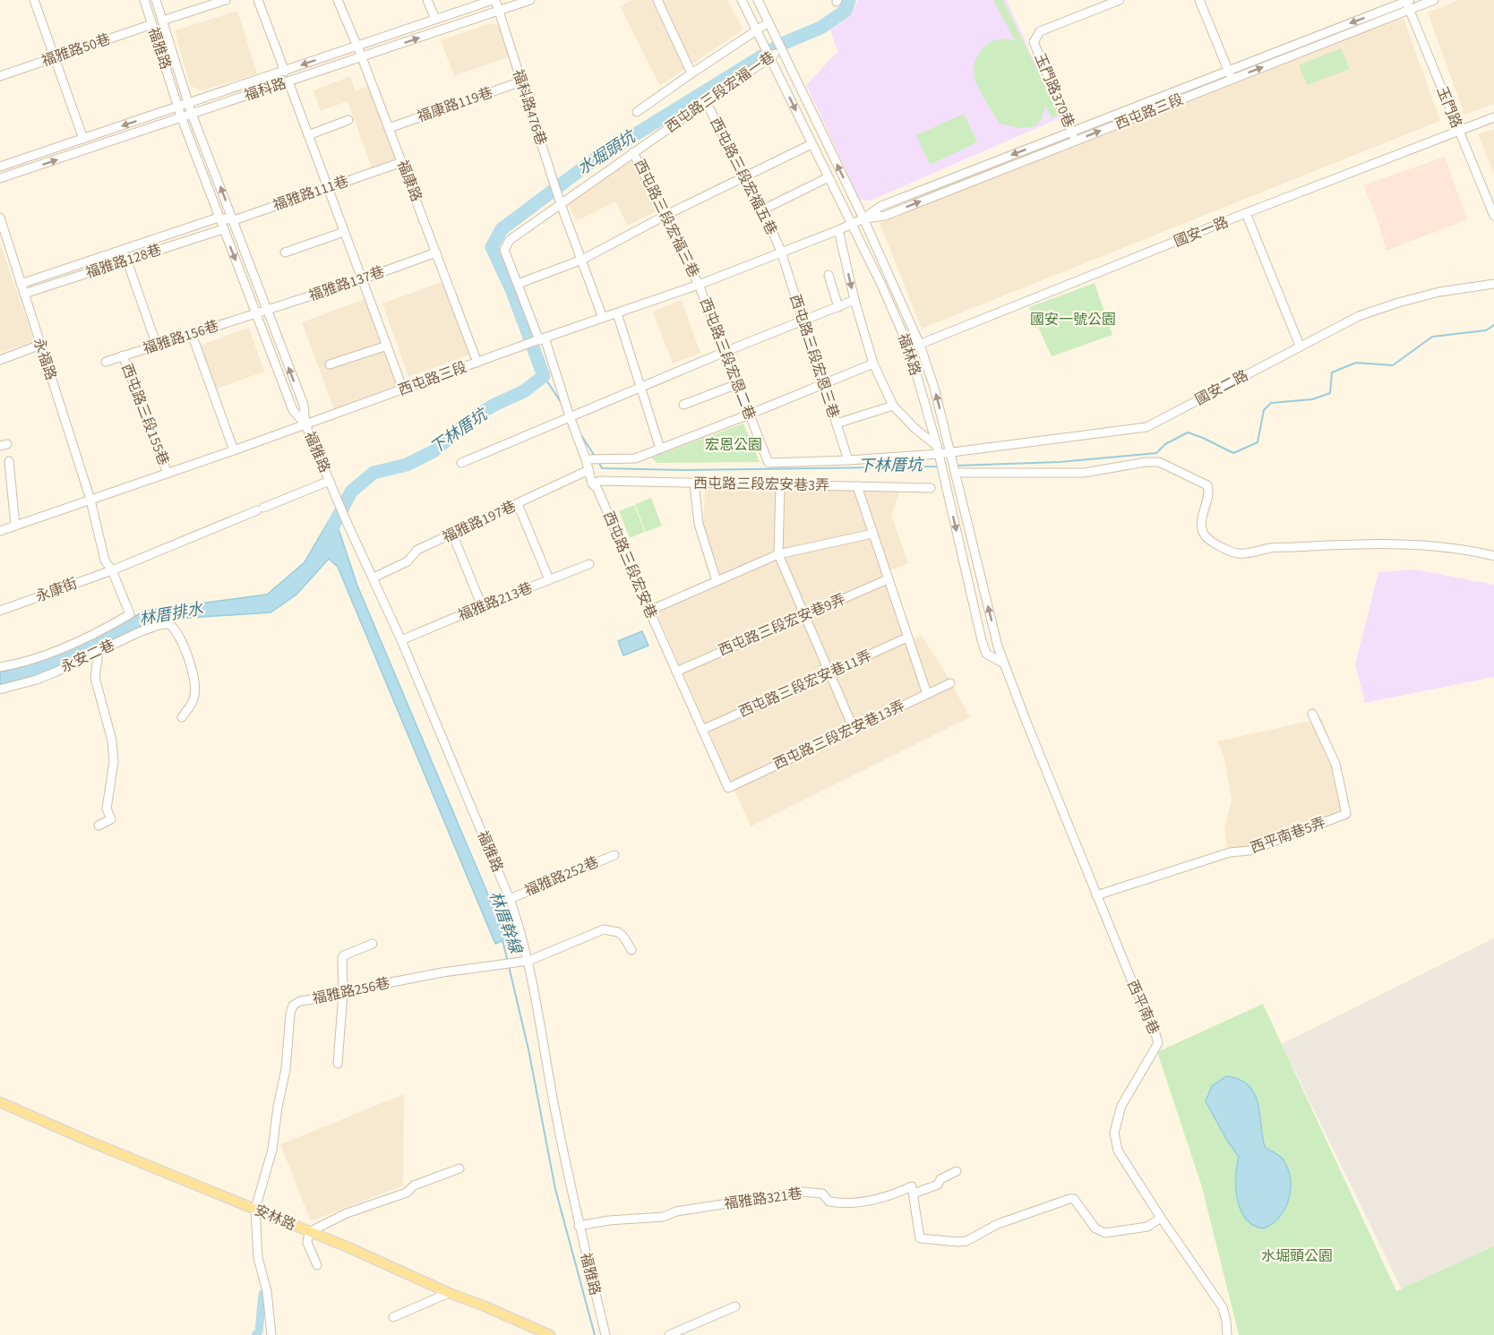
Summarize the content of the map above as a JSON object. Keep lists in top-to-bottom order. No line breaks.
{"streets":{"main road":["安林路"],"street":["福雅路","福雅路50巷","福科路","玉門路370巷","西屯路三段宏福一巷","福康路119巷","福科路476巷","玉門路","西屯路三段","西屯路三段宏福五巷","福康路","福雅路111巷","西屯路三段宏福三巷","國安一路","福雅路128巷","福雅路137巷","福雅路156巷","福林路","西屯路三段宏恩三巷","永福路","西屯路三段宏恩二巷","國安二路","西屯路三段155巷","西屯路三段宏安巷3弄","福雅路197巷","西屯路三段宏安巷","永康街","福雅路213巷","西屯路三段宏安巷9弄","永安二巷","西屯路三段宏安巷11弄","西屯路三段宏安巷13弄","西平南巷5弄","福雅路252巷","福雅路256巷","西平南巷","福雅路321巷"]},"crossings":[["福雅路","福雅路50巷"],["福雅路","福科路"],["福雅路","西屯路三段"],["福雅路","福雅路111巷"],["福雅路","福雅路128巷"],["福雅路","福雅路137巷"],["福雅路","福雅路156巷"],["福雅路","福雅路197巷"],["福雅路","永康街"],["福雅路","福雅路213巷"],["福雅路","福雅路252巷"],["福雅路","福雅路256巷"],["福雅路","福雅路321巷"],["福科路","福科路476巷"],["福科路","福康路"],["玉門路370巷","西屯路三段"],["西屯路三段宏福一巷","福科路476巷"],["西屯路三段宏福一巷","西屯路三段"],["西屯路三段宏福一巷","西屯路三段宏福五巷"],["西屯路三段宏福一巷","西屯路三段宏福三巷"],["西屯路三段宏福一巷","福林路"],["西屯路三段宏福一巷","西屯路三段宏安巷"],["福康路119巷","福科路476巷"],["福康路119巷","福康路"],["福科路476巷","西屯路三段"],["玉門路","西屯路三段"],["玉門路","國安一路"],["西屯路三段","西屯路三段宏福五巷"],["西屯路三段","福康路"],["西屯路三段","西屯路三段宏福三巷"],["西屯路三段","福林路"],["西屯路三段","西屯路三段宏恩三巷"],["西屯路三段","永福路"],["西屯路三段","西屯路三段宏恩二巷"],["西屯路三段","西屯路三段155巷"],["西屯路三段","西屯路三段宏安巷"],["西屯路三段宏福五巷","西屯路三段宏恩三巷"],["福康路","福雅路111巷"],["福康路","福雅路137巷"],["福雅路111巷","福雅路128巷"],["西屯路三段宏福三巷","西屯路三段宏恩二巷"],["國安一路","福林路"],["福雅路128巷","永福路"],["福雅路137巷","福雅路156巷"],["福雅路156巷","西屯路三段155巷"],["福林路","國安二路"],["福林路","西平南巷"],["西屯路三段宏恩三巷","國安二路"],["永福路","永康街"],["西屯路三段宏恩二巷","國安二路"],["西屯路三段宏安巷3弄","西屯路三段宏安巷"],["福雅路197巷","西屯路三段宏安巷"],["西屯路三段宏安巷","西屯路三段宏安巷9弄"],["西屯路三段宏安巷","西屯路三段宏安巷11弄"],["西屯路三段宏安巷","西屯路三段宏安巷13弄"],["西平南巷5弄","西平南巷"],["福雅路256巷","安林路"]],"water":["水堀頭坑","下林厝坑","林厝排水","林厝幹線"],"parks":["國安一號公園","宏恩公園","水堀頭公園"]}
